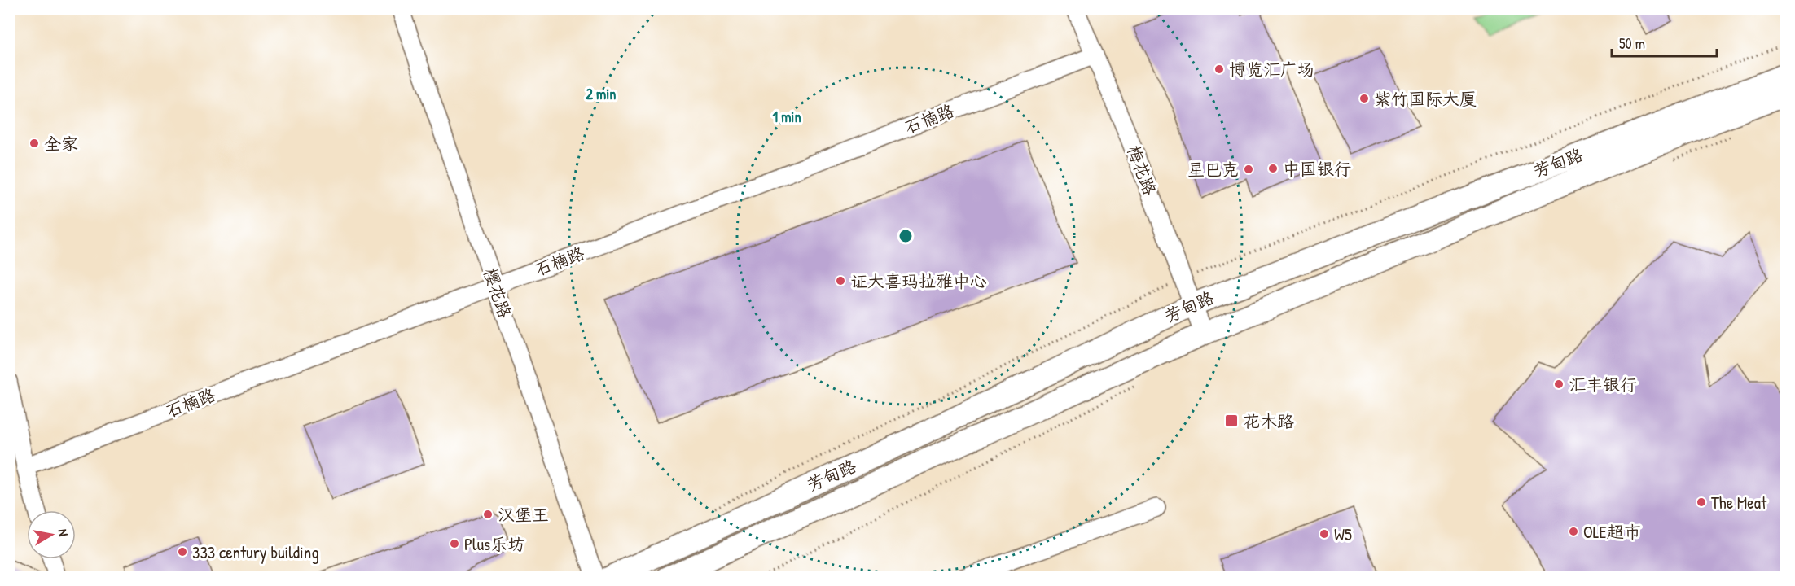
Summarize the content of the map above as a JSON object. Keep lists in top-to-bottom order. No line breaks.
{"streets":{"main road":["芳甸路"],"street":["石楠路","梅花路","樱花路"]},"crossings":[["石楠路","梅花路"],["石楠路","樱花路"],["芳甸路","梅花路"]],"places":{"other":["博览汇广场","紫竹国际大厦","全家","中国银行","星巴克","证大喜玛拉雅中心","汇丰银行","The Meat","汉堡王","OLE超市","W5","Plus乐坊","333 century building"],"transit":["花木路"]},"scale_bar":"50 m","north":"right","rings":["2 min","1 min"]}
